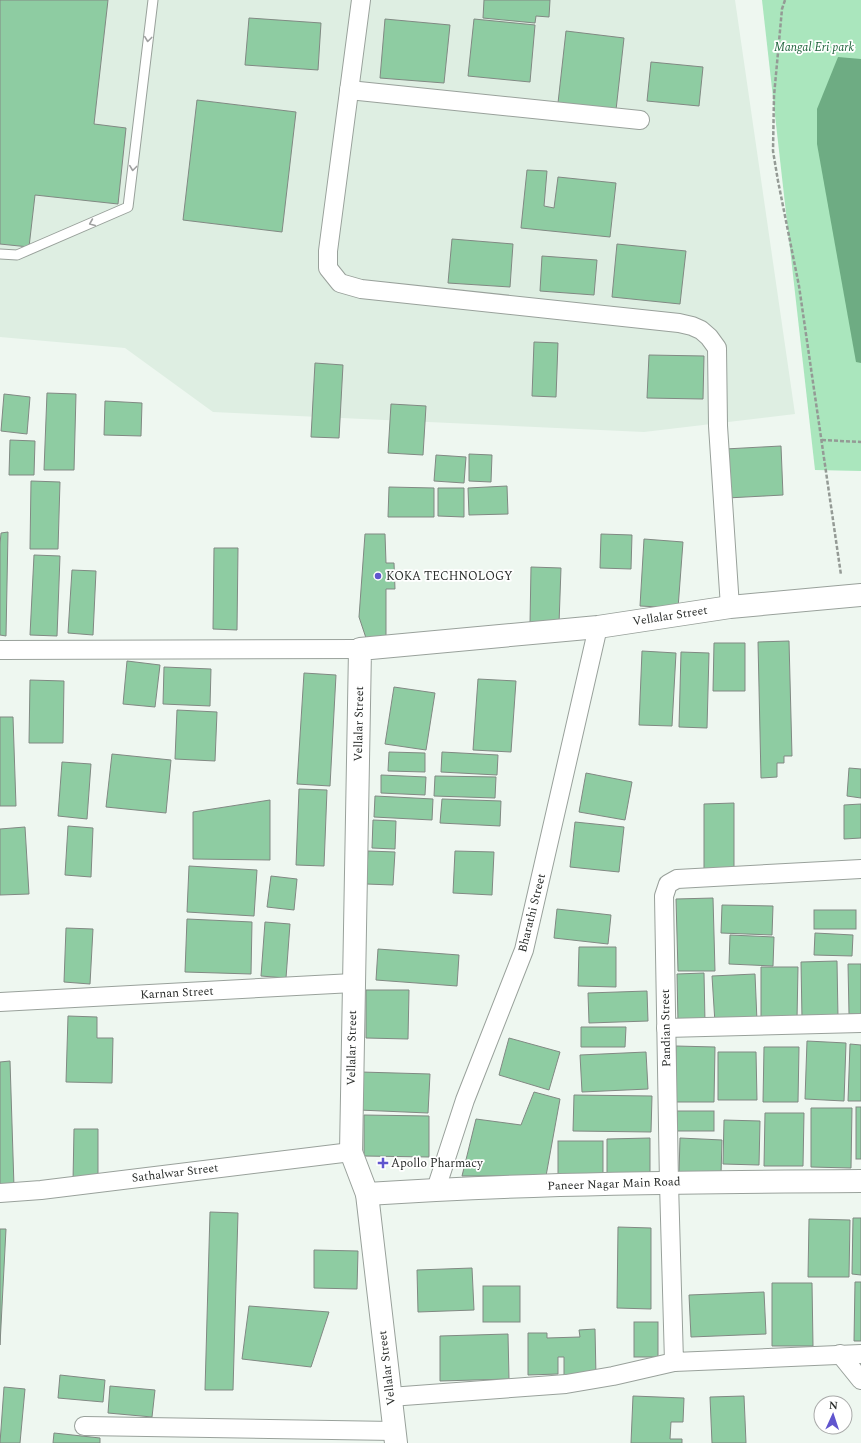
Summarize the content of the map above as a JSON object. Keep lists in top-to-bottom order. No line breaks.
{"streets":{"street":["Vellalar Street","Bharathi Street","Karnan Street","Pandian Street","Sathalwar Street","Paneer Nagar Main Road"]},"crossings":[["Vellalar Street","Bharathi Street"],["Vellalar Street","Karnan Street"],["Vellalar Street","Sathalwar Street"],["Vellalar Street","Paneer Nagar Main Road"],["Bharathi Street","Paneer Nagar Main Road"],["Pandian Street","Paneer Nagar Main Road"]],"parks":["Mangal Eri park"],"places":{"other":["KOKA TECHNOLOGY"],"health":["Apollo Pharmacy"]},"north":"top"}
